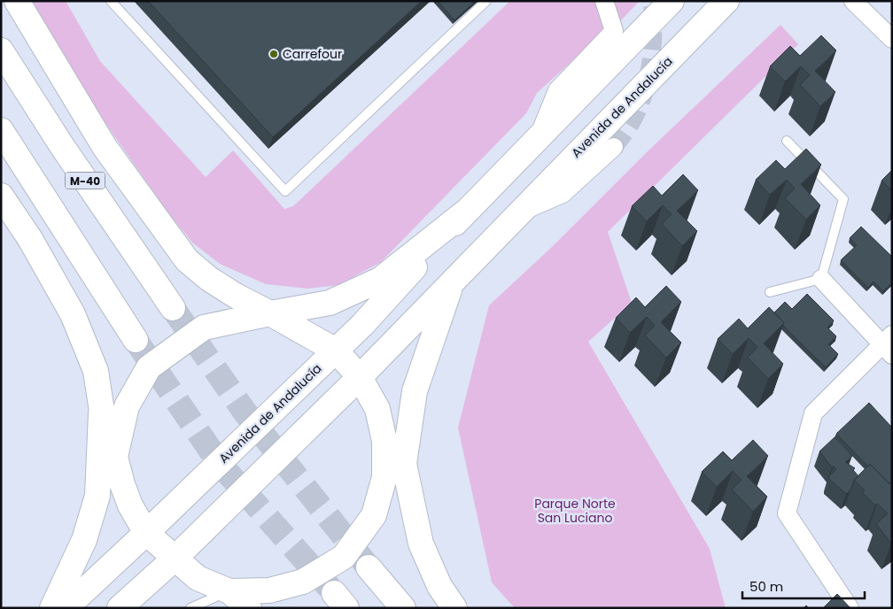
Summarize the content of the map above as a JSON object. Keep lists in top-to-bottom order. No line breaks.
{"streets":{"main road":["Avenida de Andalucía","M-40"]},"parks":["Parque Norte San Luciano"],"places":["Carrefour"],"scale_bar":"50 m"}
